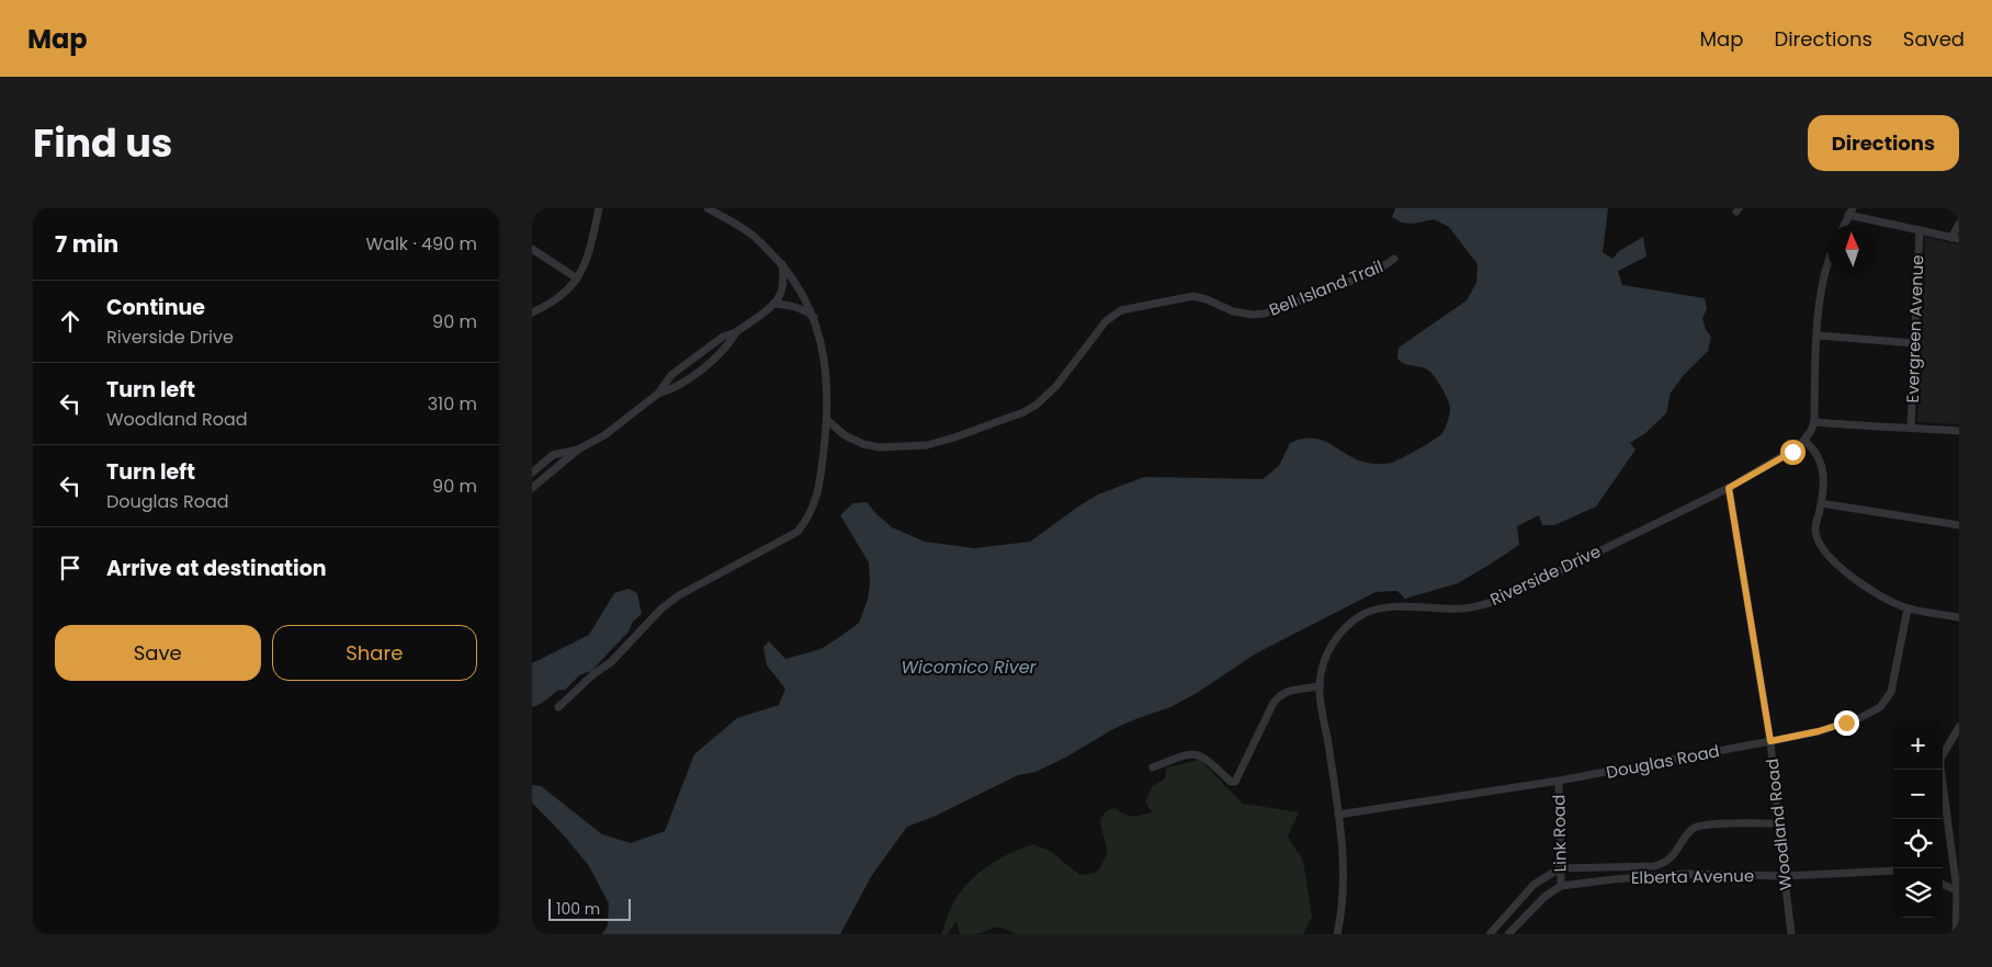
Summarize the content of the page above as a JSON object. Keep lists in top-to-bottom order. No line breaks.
{"streets":{"street":["Bell Island Trail","Evergreen Avenue","Riverside Drive","Douglas Road","Woodland Road","Link Road","Elberta Avenue"]},"crossings":[["Riverside Drive","Douglas Road"],["Riverside Drive","Woodland Road"],["Douglas Road","Woodland Road"],["Douglas Road","Link Road"],["Woodland Road","Elberta Avenue"],["Link Road","Elberta Avenue"]],"water":["Wicomico River"],"scale_bar":"100 m","north":"top","page":{"header":"Map","nav":["Map","Directions","Saved"],"title":"Find us","buttons":["Directions",["Save","Share"]],"heading":["7 min","Walk · 490 m"],"list":[["Continue","Riverside Drive","90 m"],["Turn left","Woodland Road","310 m"],["Turn left","Douglas Road","90 m"],"Arrive at destination"],"map_buttons":["+","−"],"scale":"100 m"}}
